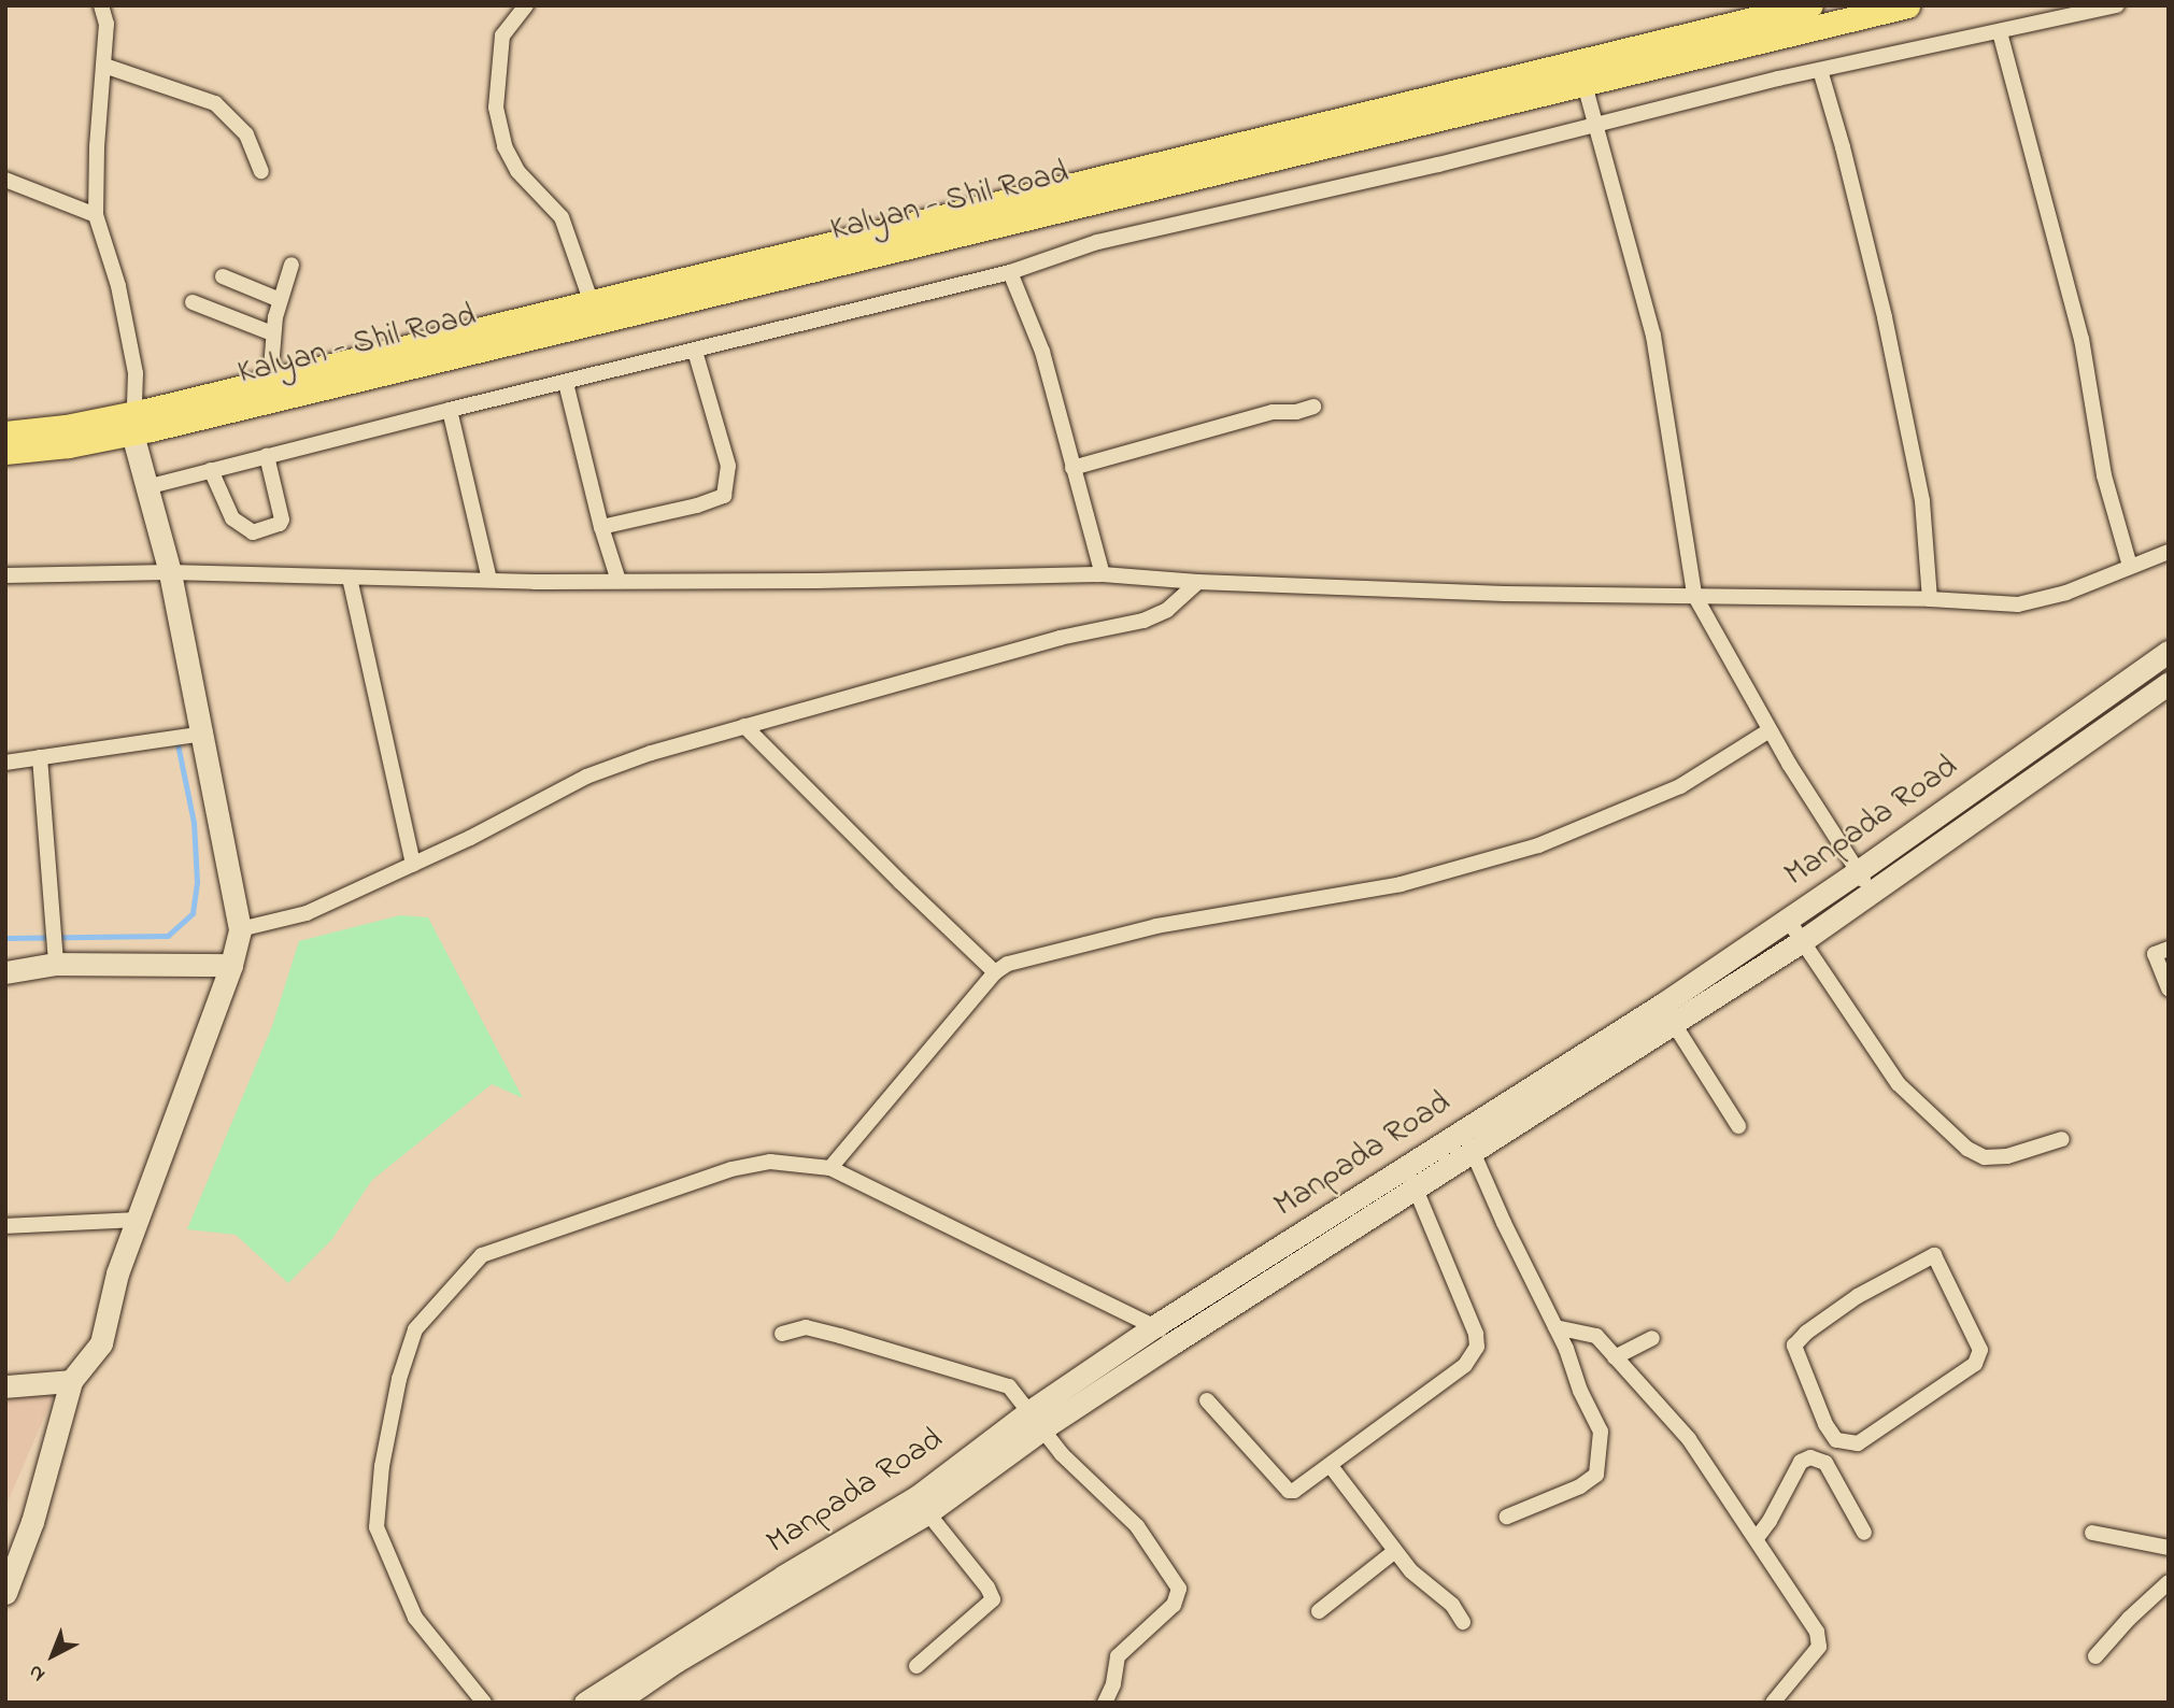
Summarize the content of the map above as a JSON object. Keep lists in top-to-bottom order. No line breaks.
{"streets":{"main road":["Kalyan - Shil Road","Manpada Road"]},"north":"bottom left"}
